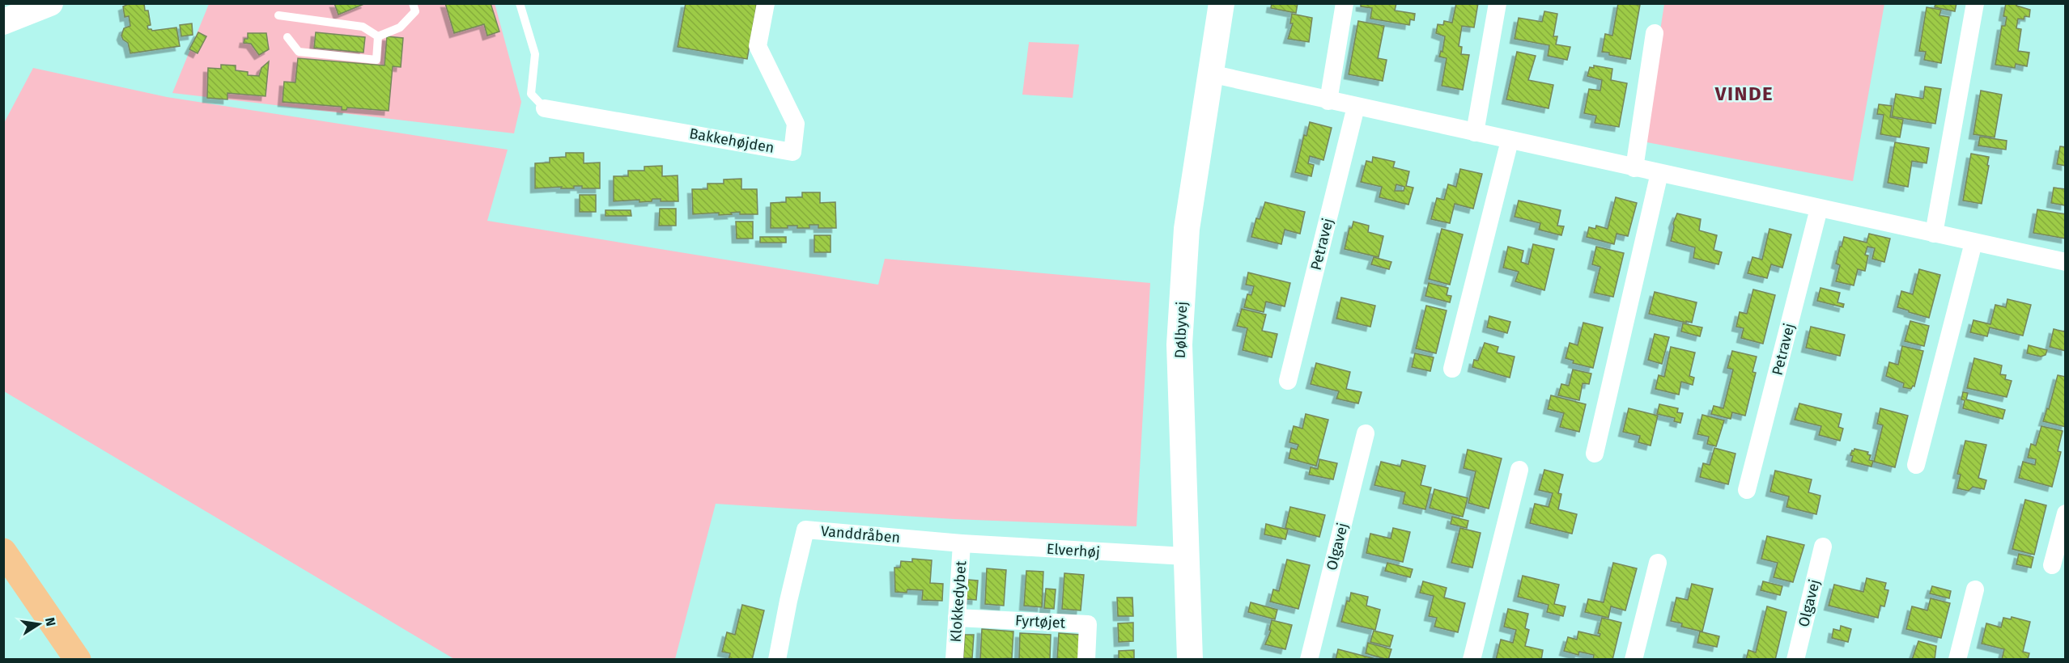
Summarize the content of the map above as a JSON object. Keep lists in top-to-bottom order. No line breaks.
{"streets":{"street":["Bakkehøjden","Petravej","Dølbyvej","Vanddråben","Olgavej","Elverhøj","Klokkedybet","Fyrtøjet"]},"crossings":[["Dølbyvej","Elverhøj"],["Vanddråben","Elverhøj"],["Vanddråben","Klokkedybet"],["Elverhøj","Klokkedybet"],["Klokkedybet","Fyrtøjet"]],"districts":["VINDE"],"north":"right"}
